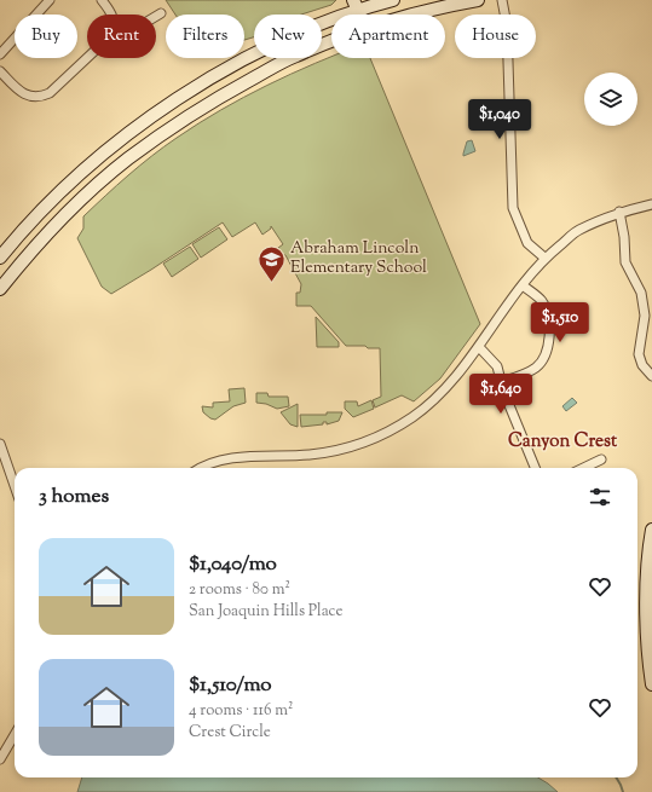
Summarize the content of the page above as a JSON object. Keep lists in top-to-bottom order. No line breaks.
{"districts":["Canyon Crest"],"places":{"school or university":["Abraham Lincoln Elementary School"]},"page":{"chip":["Buy","Rent","Filters","New","Apartment","House"],"price":["$1,040","$1,510","$1,640"],"heading":"3 homes","list":[{"name":"$1,040/mo","note":"2 rooms · 80 m² · San Joaquin Hills Place"},{"name":"$1,510/mo","note":"4 rooms · 116 m² · Crest Circle"}]}}
